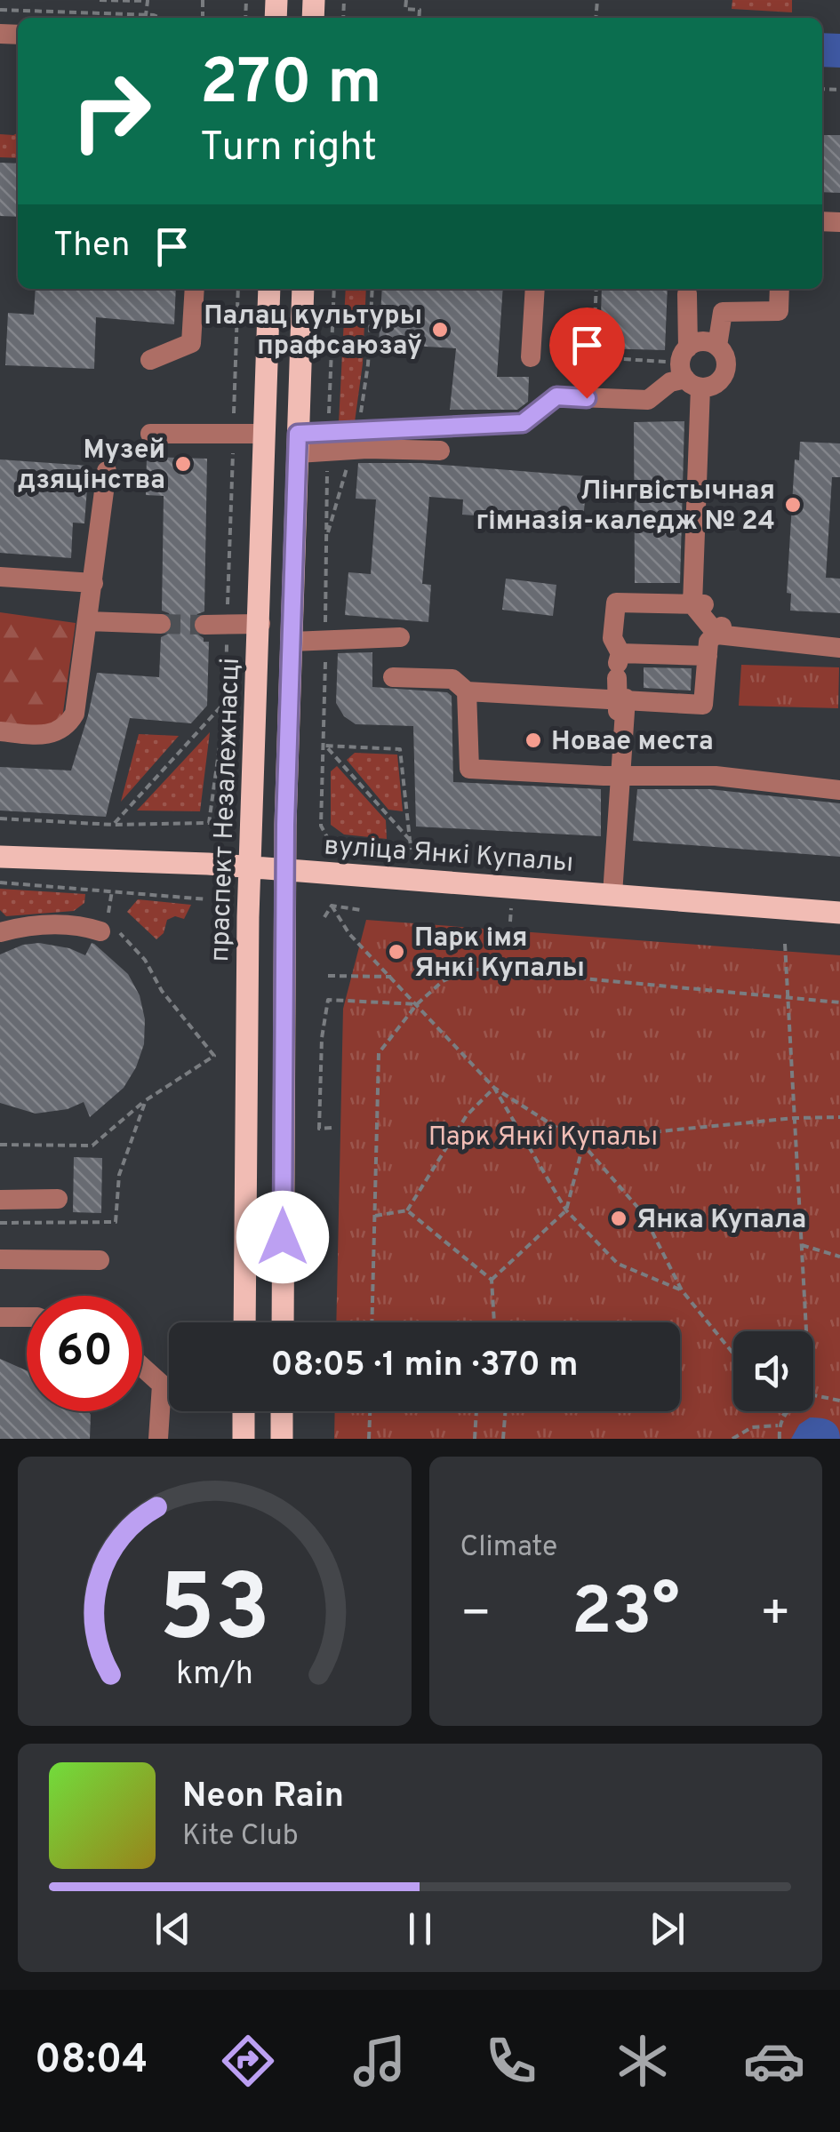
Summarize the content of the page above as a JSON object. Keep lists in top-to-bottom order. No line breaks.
{"streets":{"main road":["праспект Незалежнасці","вуліца Янкі Купалы"]},"crossings":[["праспект Незалежнасці","вуліца Янкі Купалы"]],"parks":["Парк Янкі Купалы"],"places":["Палац культуры прафсаюзаў","Музей дзяцінства","Лінгвістычная гімназія-каледж № 24","Новае места","Парк імя Янкі Купалы","Янка Купала"],"page":{"turn":["270 m","Turn right"],"then":"Then","limit":"60","trip":"08:05 · 1 min · 370 m","tile":"Climate","heat":["−","23°","+"],"song":["Neon Rain","Kite Club"],"tabs":"08:04","gauge":["53","km/h"]}}
